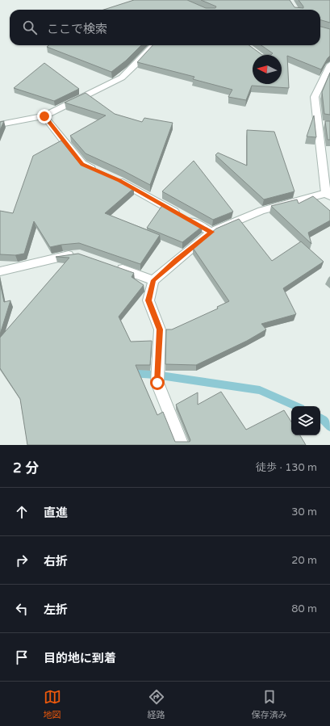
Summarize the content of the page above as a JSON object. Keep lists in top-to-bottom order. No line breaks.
{"north":"left","page":{"search":"ここで検索","heading":["2 分","徒歩 · 130 m"],"list":[["直進","30 m"],["右折","20 m"],["左折","80 m"],"目的地に到着"],"nav":["地図","経路","保存済み"]}}
